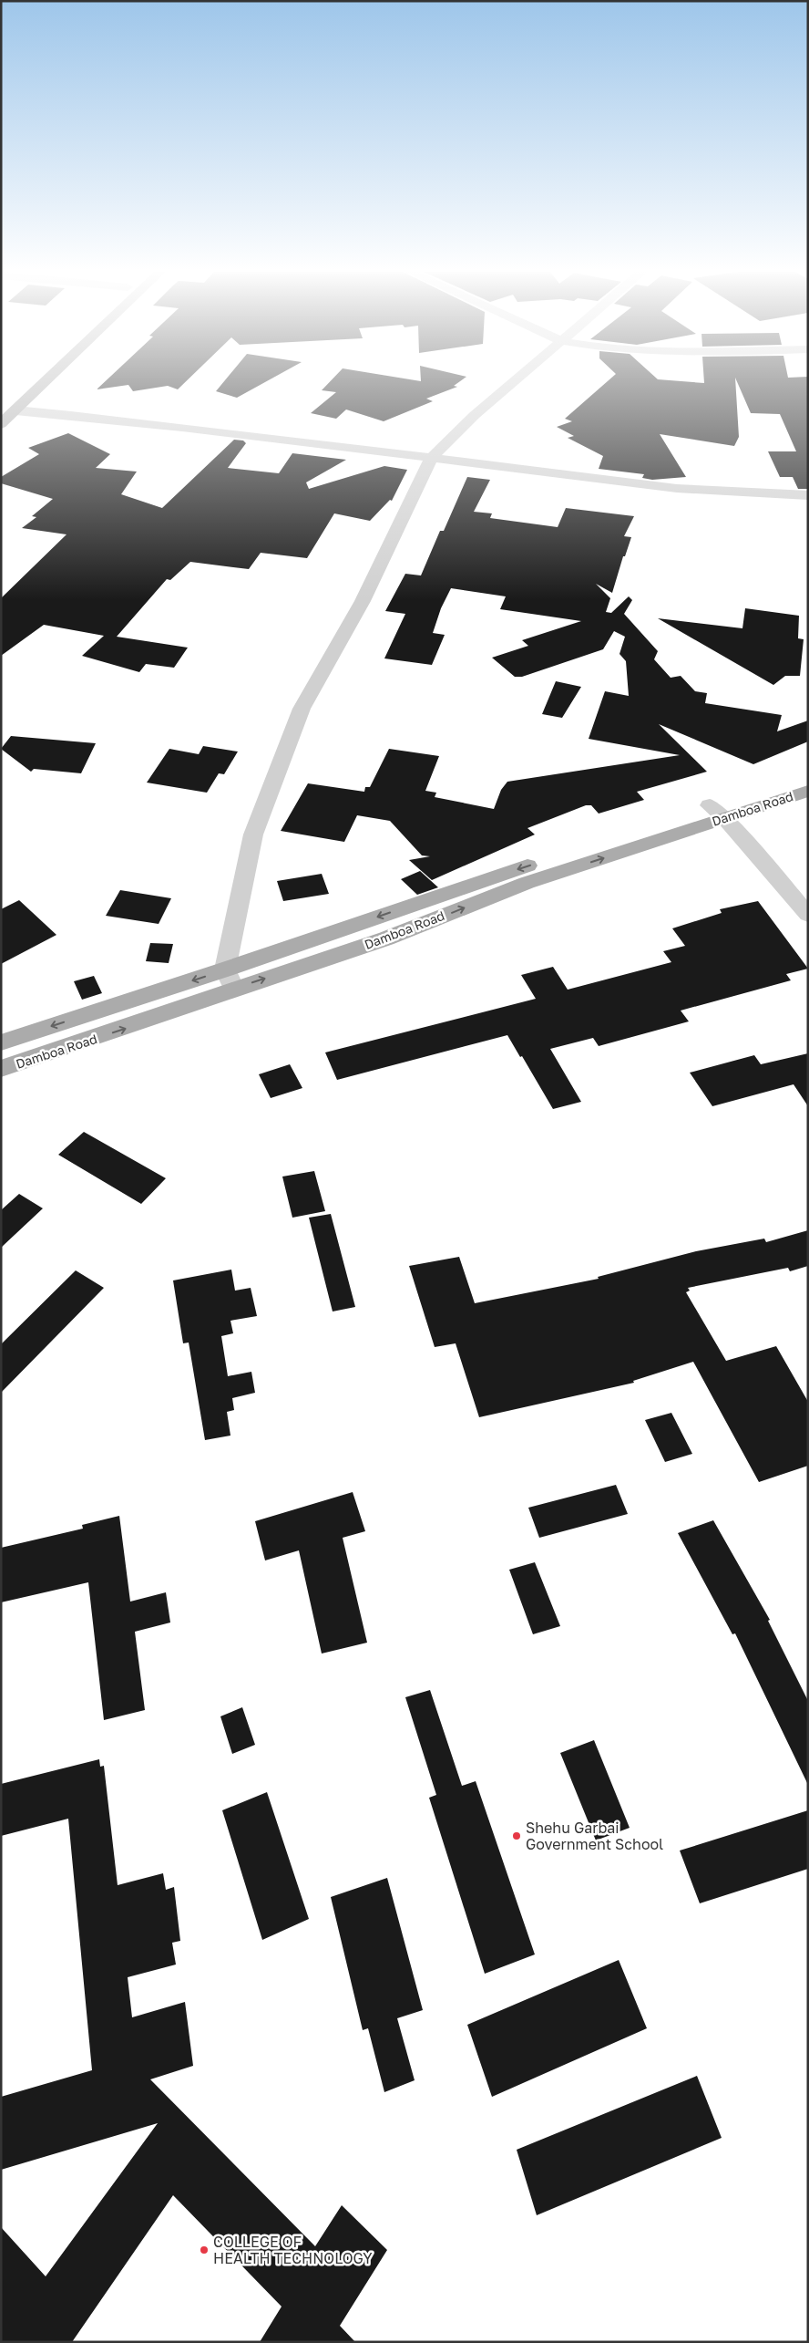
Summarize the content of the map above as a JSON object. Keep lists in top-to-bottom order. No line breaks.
{"streets":{"main road":["Damboa Road"]},"places":["Shehu Garbai Government School","COLLEGE OF HEALTH TECHNOLOGY"]}
